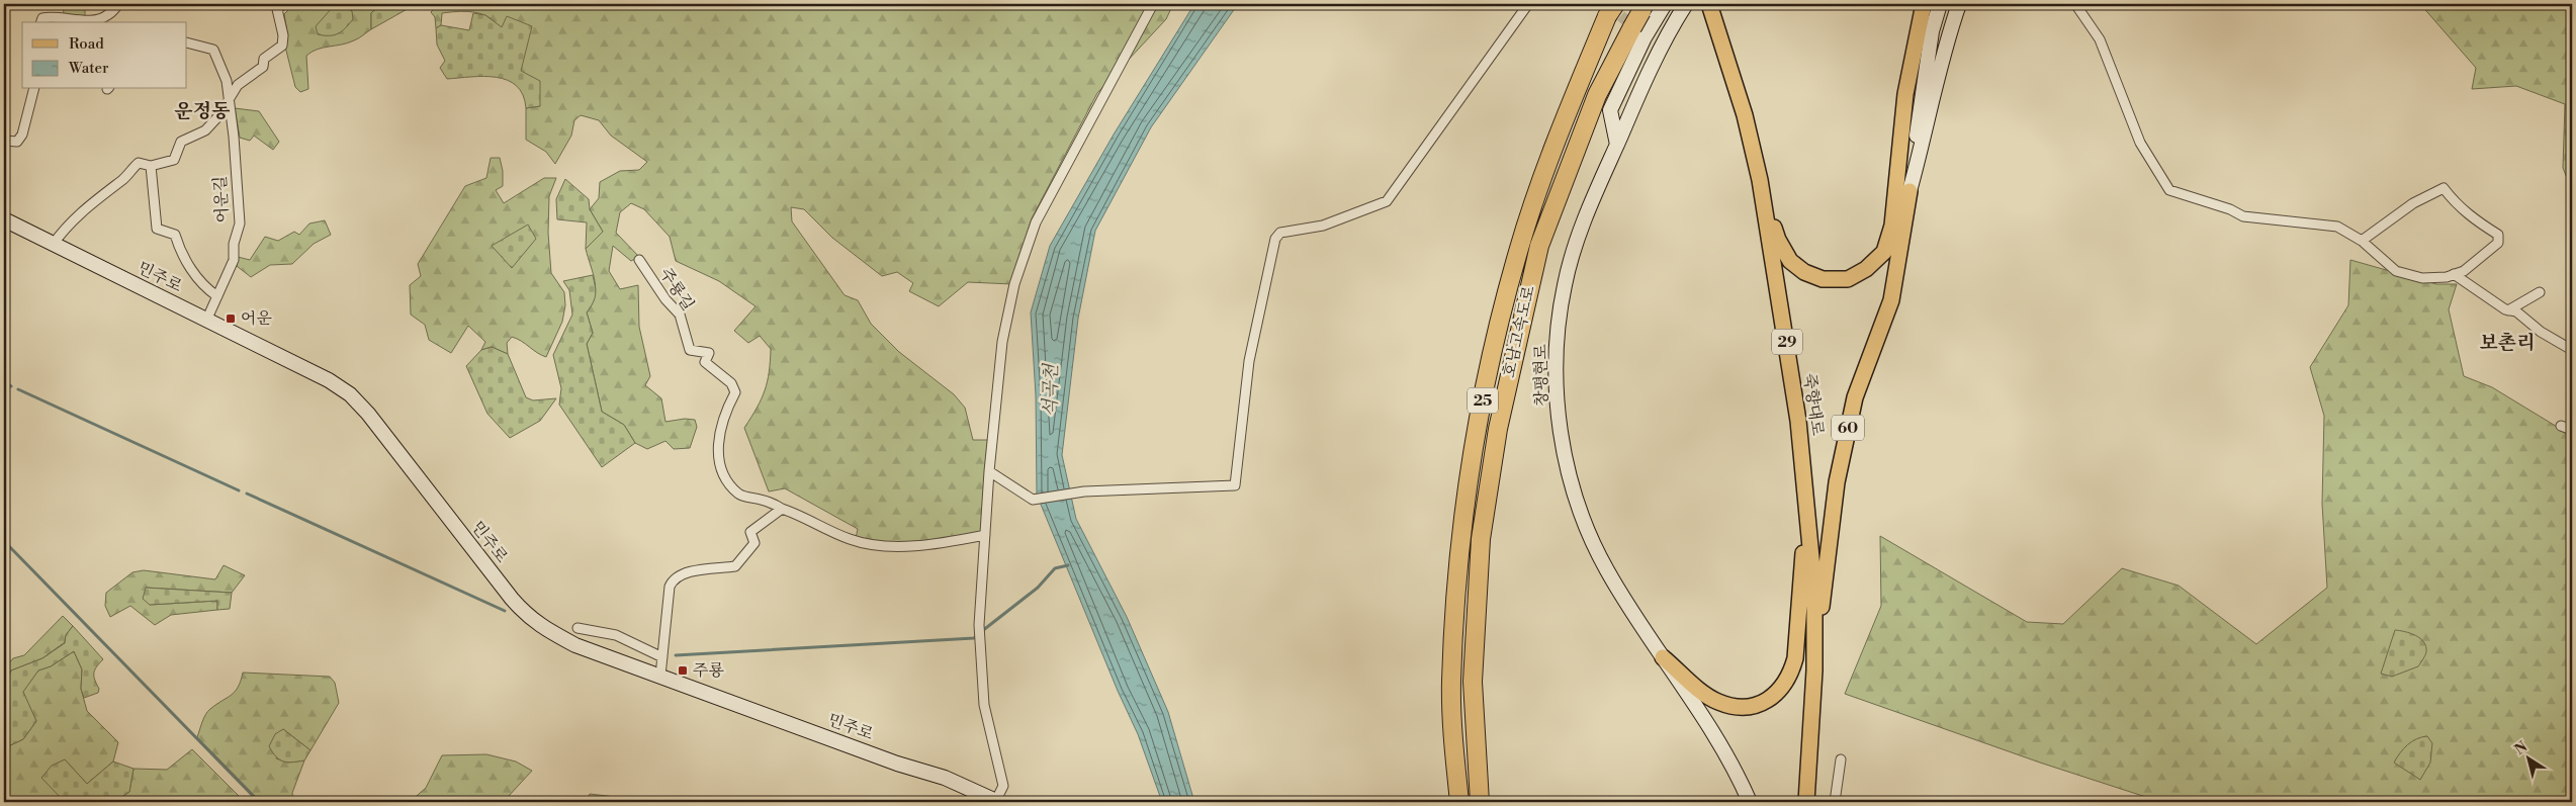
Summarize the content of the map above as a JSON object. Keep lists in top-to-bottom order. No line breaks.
{"streets":{"highway":["호남고속도로","25"],"main road":["민주로","29","창평현로","죽향대로","60"],"street":["어운길","주룡길"]},"crossings":[["어운길","민주로"],["죽향대로","60"]],"districts":["운정동","보촌리"],"water":["석곡천"],"places":{"transit":["어운","주룡"]},"legend":["Road","Water"],"north":"top left"}
